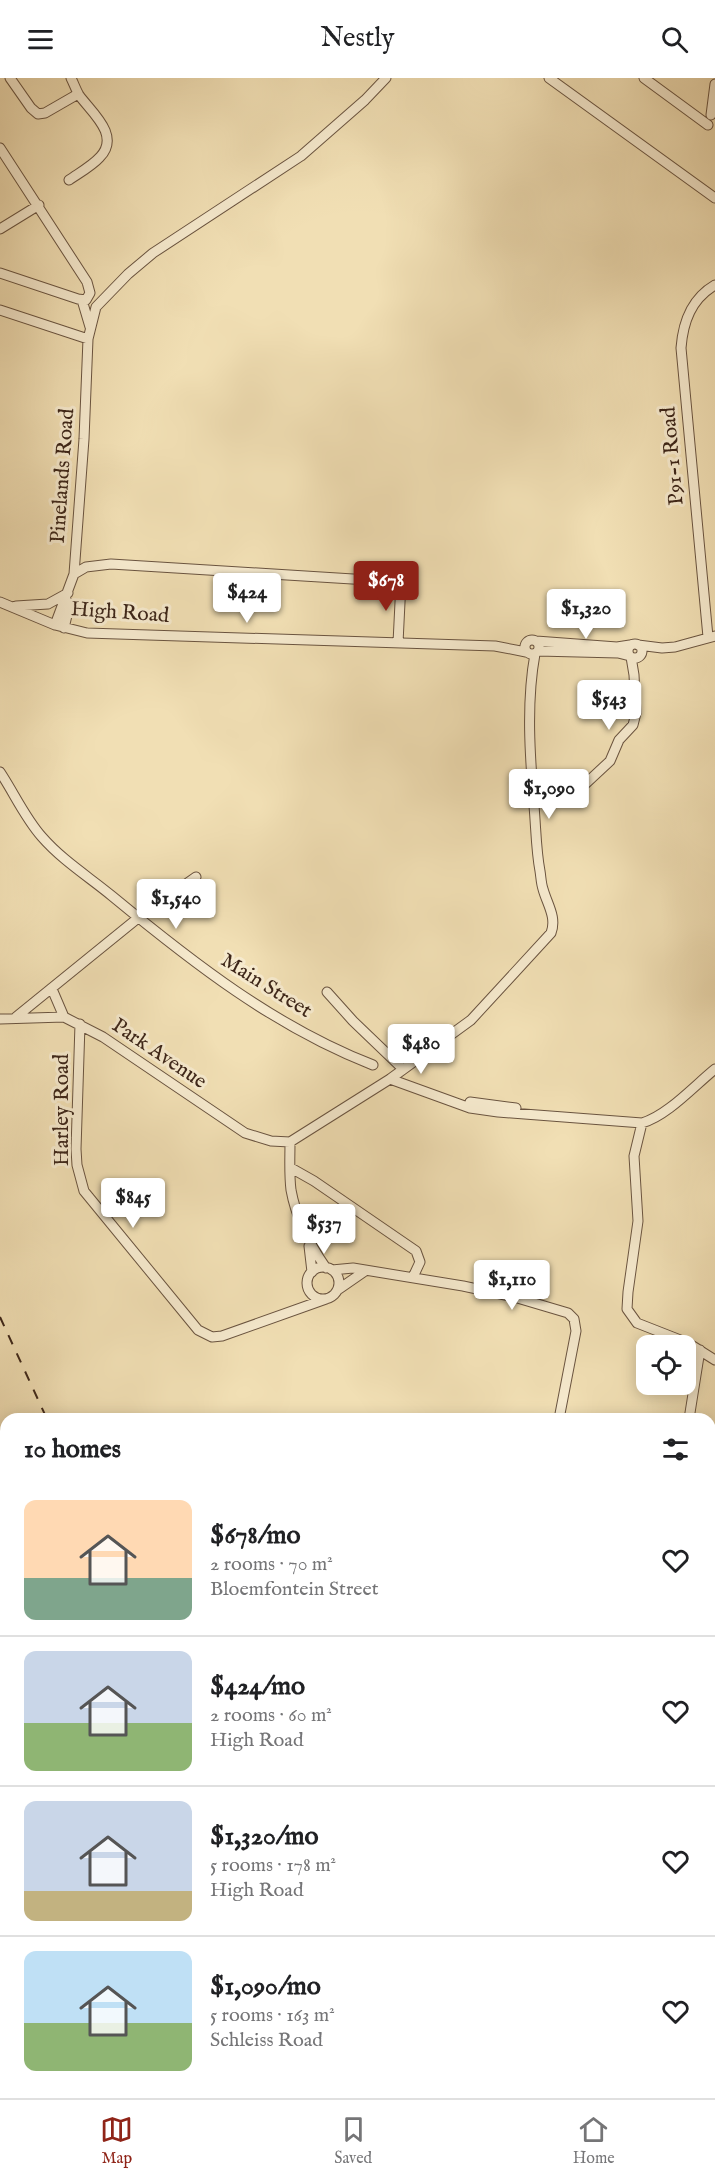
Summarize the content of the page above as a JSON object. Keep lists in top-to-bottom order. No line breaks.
{"streets":{"street":["P91-1 Road","Pinelands Road","High Road","Main Street","Park Avenue","Harley Road"]},"crossings":[["P91-1 Road","High Road"],["Pinelands Road","High Road"],["Park Avenue","Harley Road"]],"page":{"header":"Nestly","price":["$678","$424","$1,320","$543","$1,090","$1,540","$480","$845","$537","$1,110"],"heading":"10 homes","list":[{"name":"$678/mo","note":"2 rooms · 70 m² · Bloemfontein Street"},{"name":"$424/mo","note":"2 rooms · 60 m² · High Road"},{"name":"$1,320/mo","note":"5 rooms · 178 m² · High Road"},{"name":"$1,090/mo","note":"5 rooms · 163 m² · Schleiss Road"}],"tabs":["Map","Saved","Home"]}}
